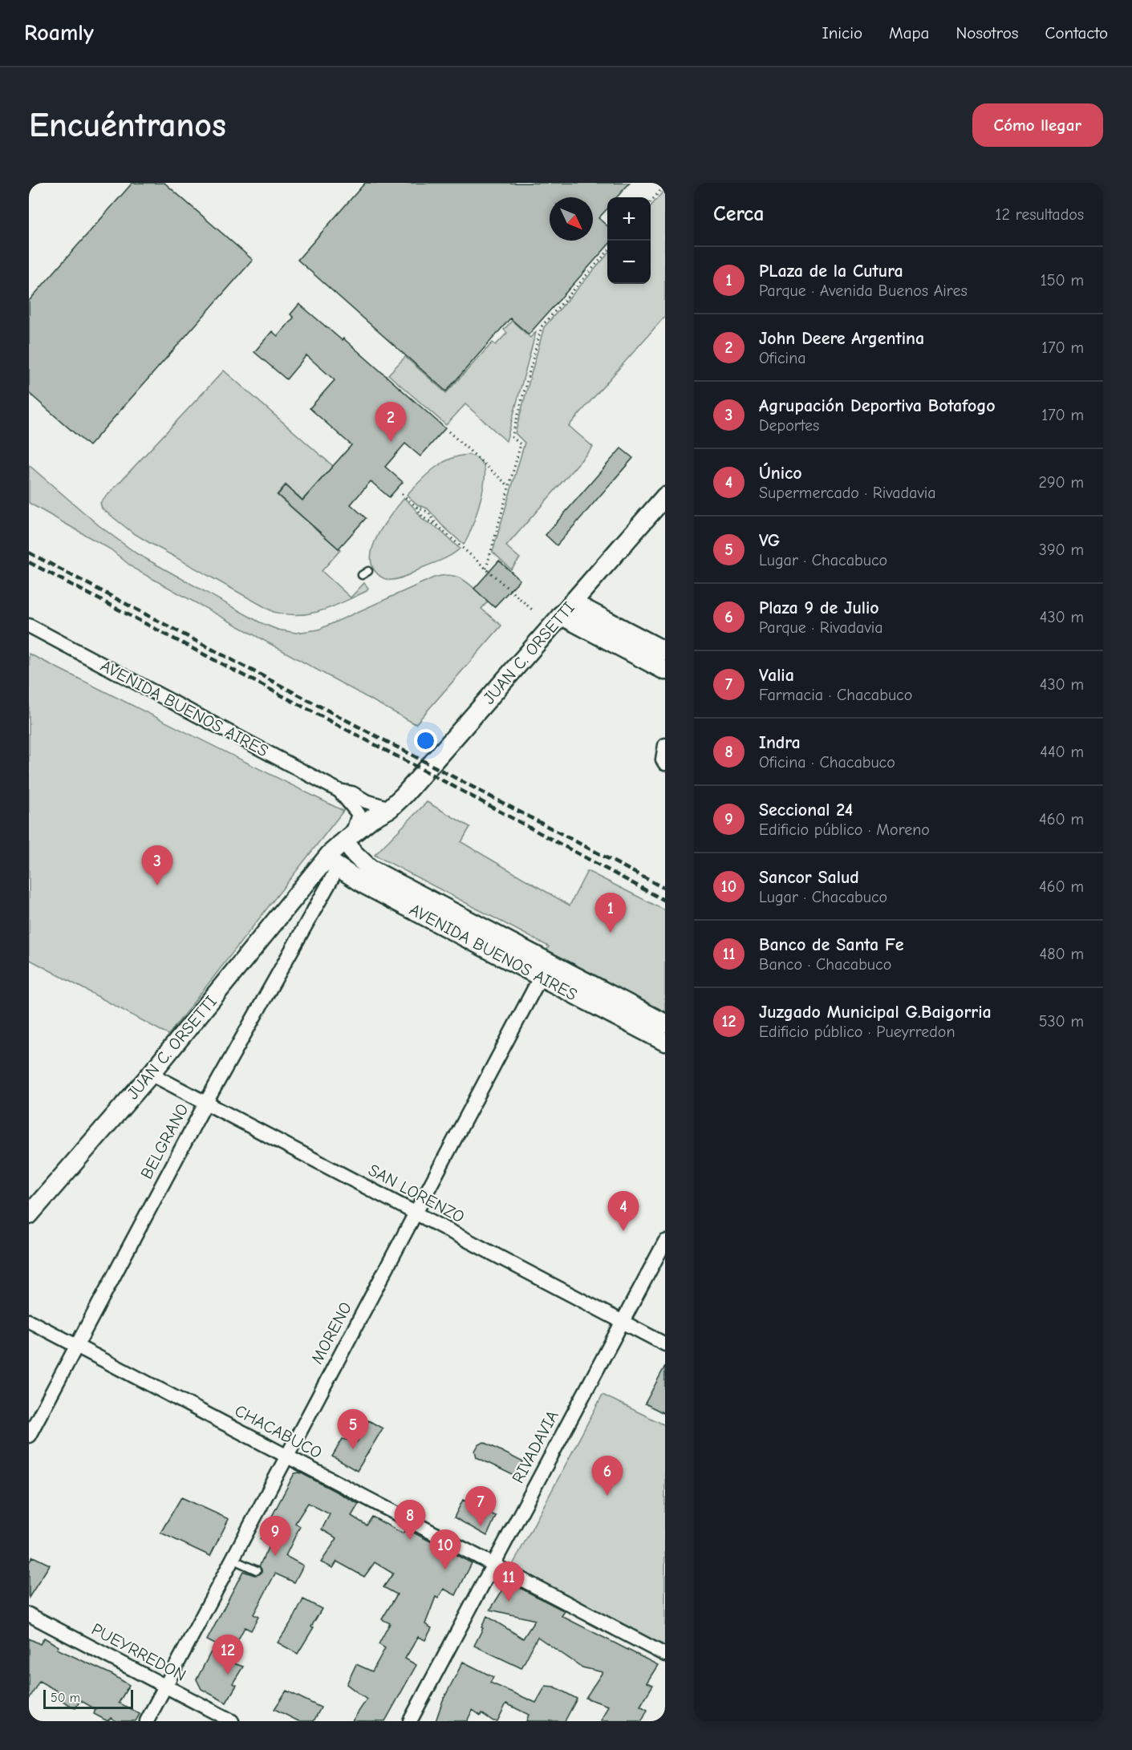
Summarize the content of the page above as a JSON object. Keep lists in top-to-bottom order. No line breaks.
{"streets":{"main road":["JUAN C. ORSETTI","AVENIDA BUENOS AIRES"],"street":["BELGRANO","SAN LORENZO","MORENO","CHACABUCO","RIVADAVIA","PUEYRREDON"]},"crossings":[["JUAN C. ORSETTI","AVENIDA BUENOS AIRES"],["JUAN C. ORSETTI","BELGRANO"],["JUAN C. ORSETTI","SAN LORENZO"],["AVENIDA BUENOS AIRES","BELGRANO"],["AVENIDA BUENOS AIRES","MORENO"],["BELGRANO","SAN LORENZO"],["BELGRANO","CHACABUCO"],["SAN LORENZO","MORENO"],["SAN LORENZO","RIVADAVIA"],["MORENO","CHACABUCO"],["MORENO","PUEYRREDON"],["CHACABUCO","RIVADAVIA"]],"scale_bar":"50 m","north":"bottom right","page":{"header":"Roamly","nav":["Inicio","Mapa","Nosotros","Contacto"],"buttons":"Cómo llegar","title":"Encuéntranos","heading":["Cerca","12 resultados"],"map_buttons":["+","−"],"list":[{"mark":"1","name":"PLaza de la Cutura","note":"Parque · Avenida Buenos Aires","value":"150 m"},{"mark":"2","name":"John Deere Argentina","note":"Oficina","value":"170 m"},{"mark":"3","name":"Agrupación Deportiva Botafogo","note":"Deportes","value":"170 m"},{"mark":"4","name":"Único","note":"Supermercado · Rivadavia","value":"290 m"},{"mark":"5","name":"VG","note":"Lugar · Chacabuco","value":"390 m"},{"mark":"6","name":"Plaza 9 de Julio","note":"Parque · Rivadavia","value":"430 m"},{"mark":"7","name":"Valia","note":"Farmacia · Chacabuco","value":"430 m"},{"mark":"8","name":"Indra","note":"Oficina · Chacabuco","value":"440 m"},{"mark":"9","name":"Seccional 24","note":"Edificio público · Moreno","value":"460 m"},{"mark":"10","name":"Sancor Salud","note":"Lugar · Chacabuco","value":"460 m"},{"mark":"11","name":"Banco de Santa Fe","note":"Banco · Chacabuco","value":"480 m"},{"mark":"12","name":"Juzgado Municipal G.Baigorria","note":"Edificio público · Pueyrredon","value":"530 m"}],"pins":["2","3","1","4","5","6","7","8","9","10","11","12"],"scale":"50 m"}}
